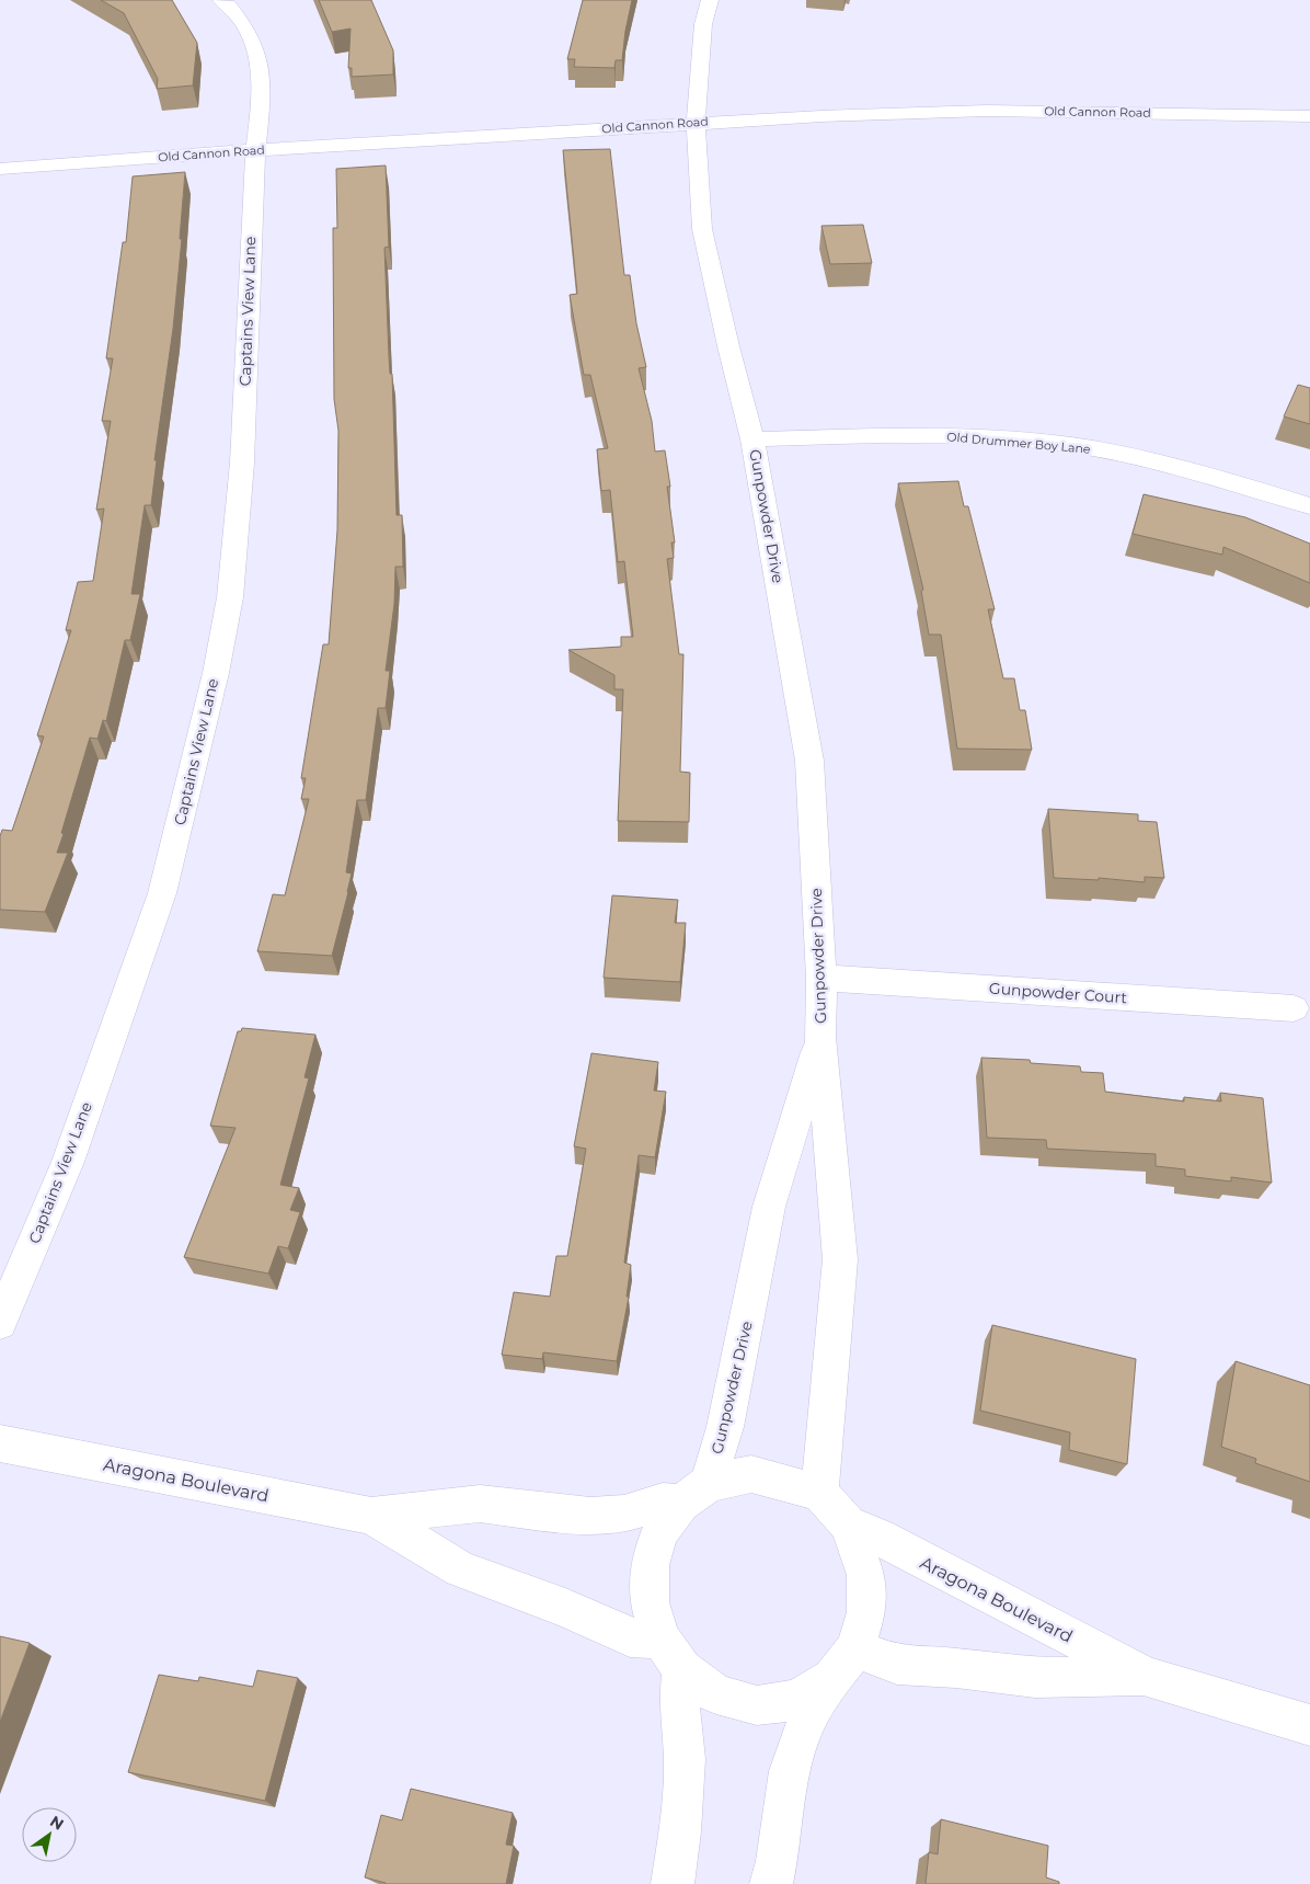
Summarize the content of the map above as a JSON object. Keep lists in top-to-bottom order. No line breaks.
{"streets":{"street":["Old Cannon Road","Captains View Lane","Old Drummer Boy Lane","Gunpowder Drive","Gunpowder Court","Aragona Boulevard"]},"crossings":[["Old Cannon Road","Captains View Lane"],["Old Cannon Road","Gunpowder Drive"],["Old Drummer Boy Lane","Gunpowder Drive"],["Gunpowder Drive","Gunpowder Court"],["Gunpowder Drive","Aragona Boulevard"]],"north":"top right"}
